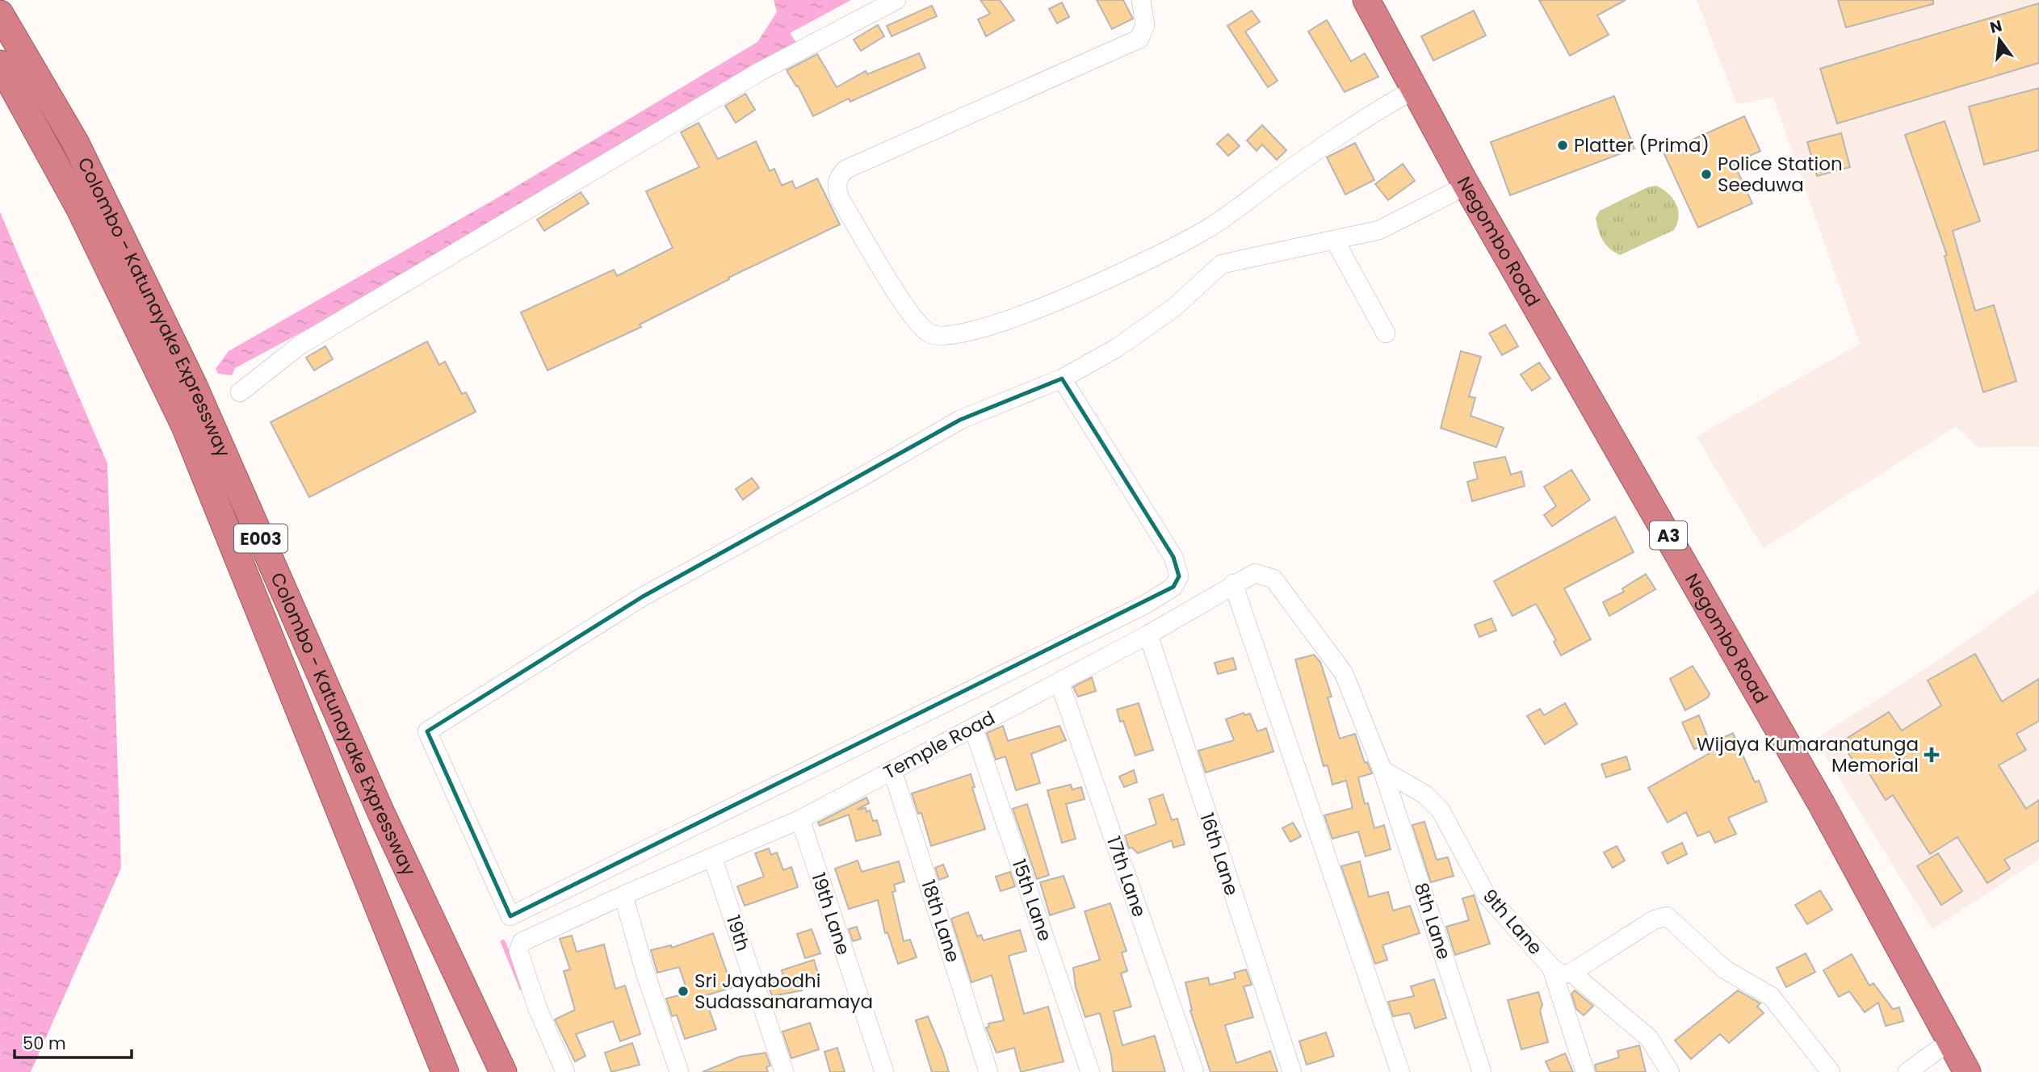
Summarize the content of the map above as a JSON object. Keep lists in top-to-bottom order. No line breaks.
{"streets":{"highway":["Negombo Road","Colombo - Katunayake Expressway","A3","E003"],"street":["Temple Road","16th Lane","17th Lane","15th Lane","19th Lane","18th Lane","8th Lane","9th Lane","19th"]},"crossings":[["Temple Road","16th Lane"],["Temple Road","17th Lane"],["Temple Road","15th Lane"],["Temple Road","19th Lane"],["Temple Road","18th Lane"],["Temple Road","8th Lane"],["Temple Road","9th Lane"],["Temple Road","19th"],["8th Lane","9th Lane"]],"places":{"other":["Platter (Prima)","Police Station Seeduwa","Sri Jayabodhi Sudassanaramaya"],"health":["Wijaya Kumaranatunga Memorial"]},"scale_bar":"50 m","north":"top"}
